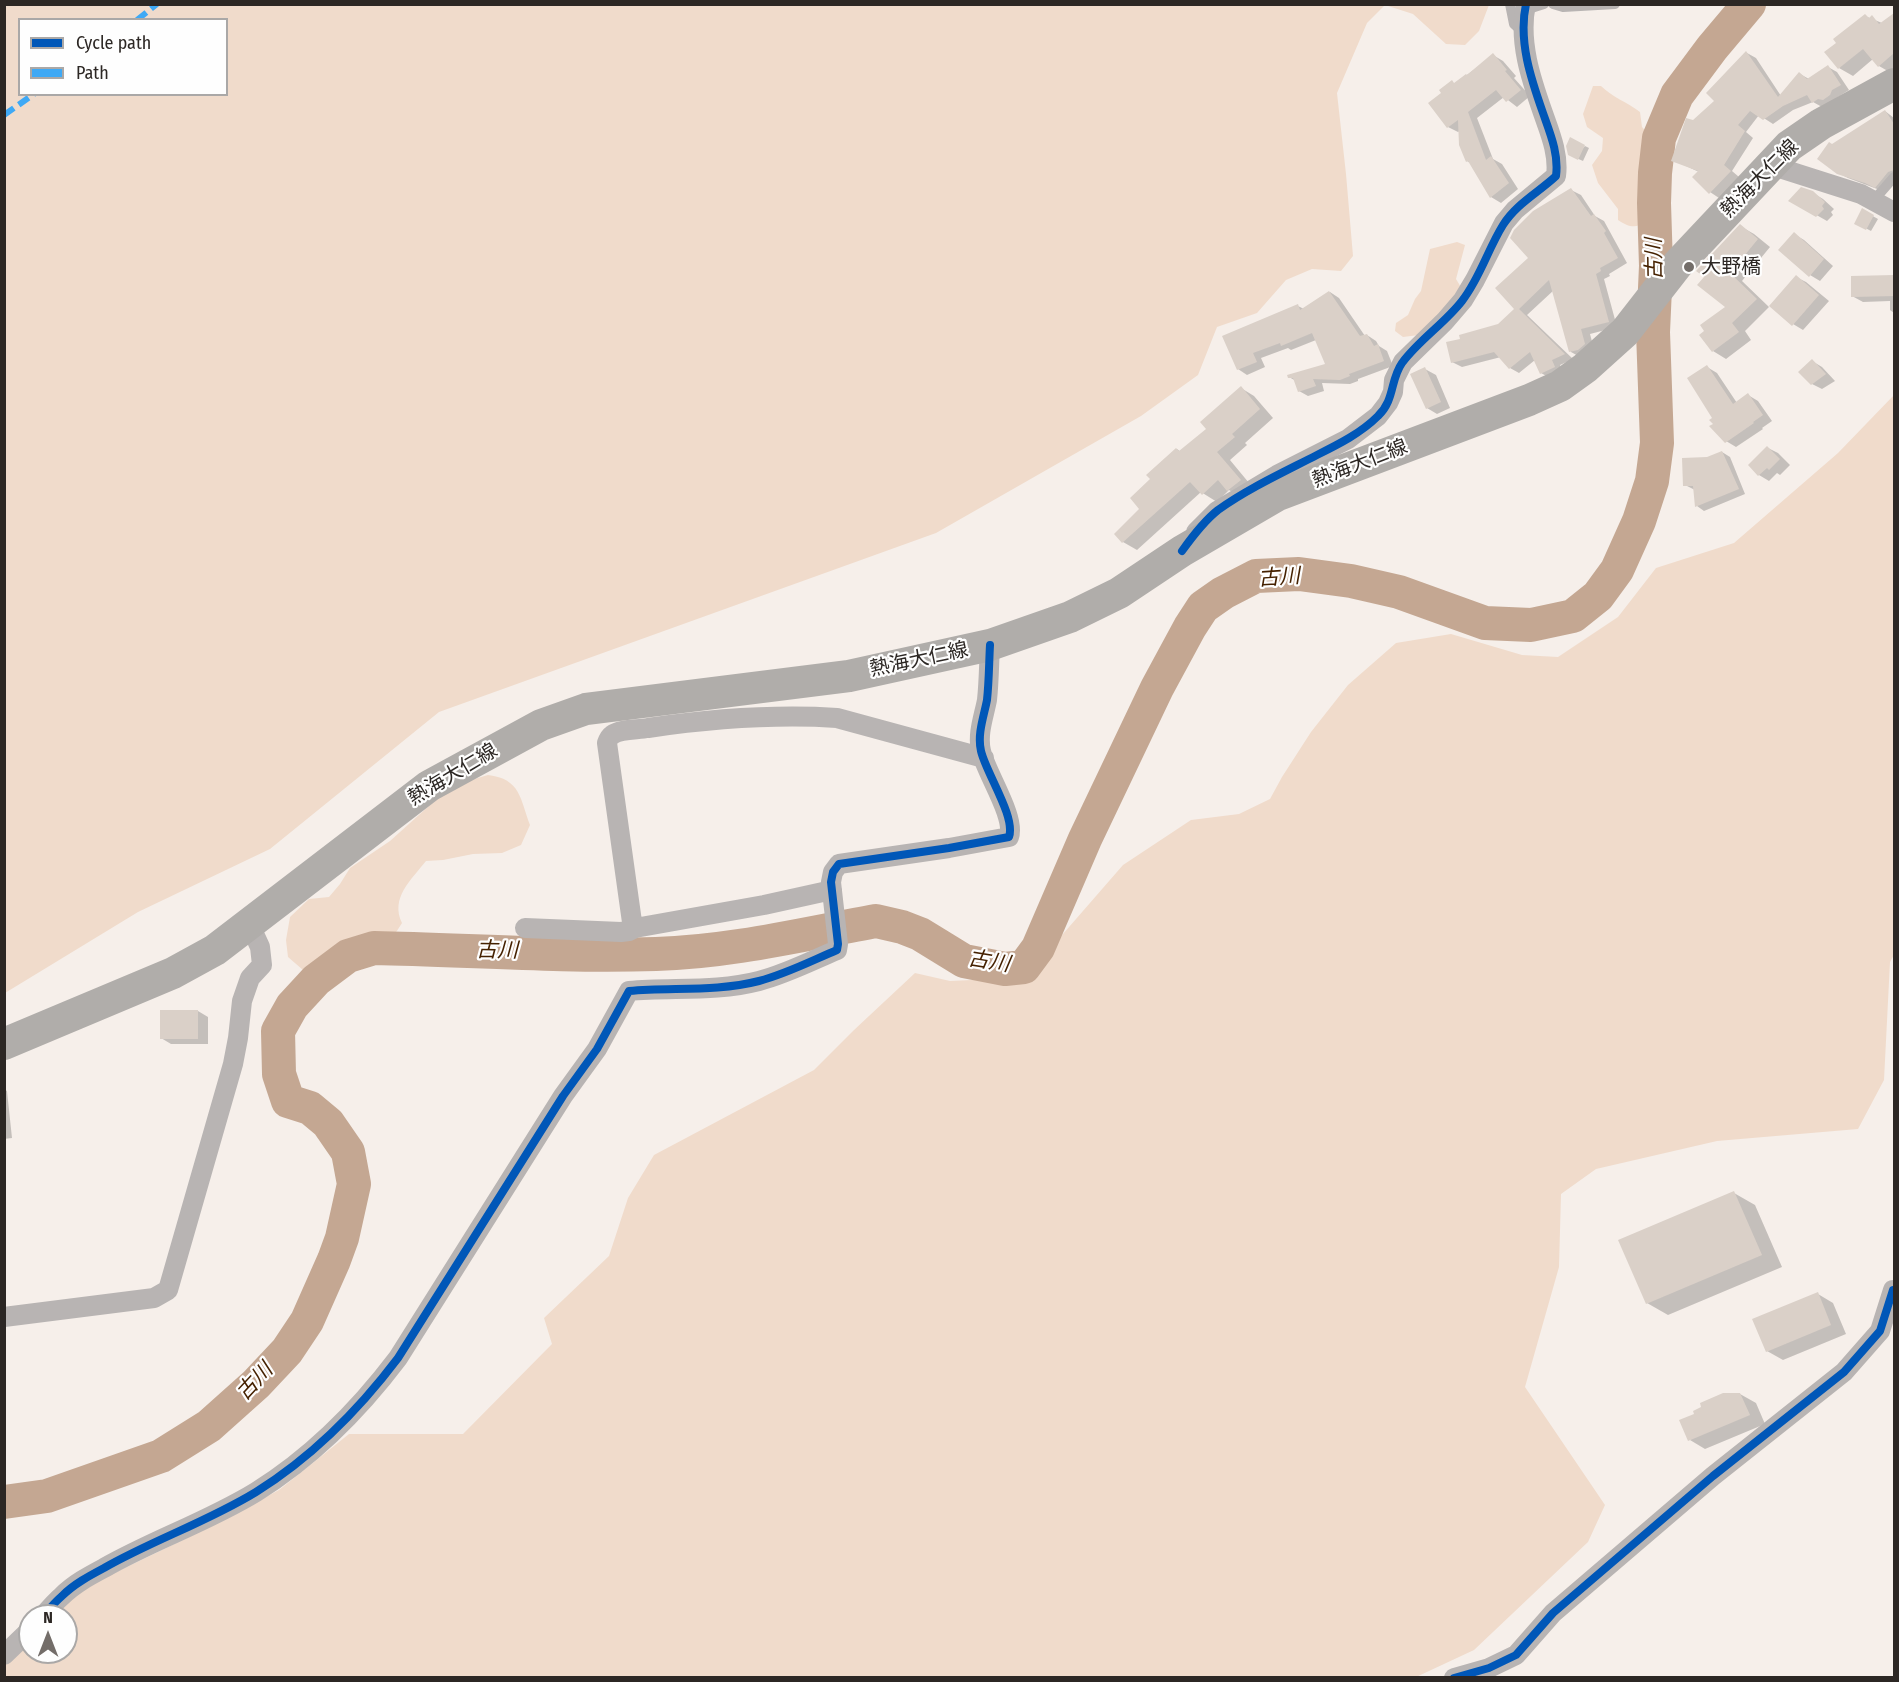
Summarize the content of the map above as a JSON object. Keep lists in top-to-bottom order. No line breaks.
{"streets":{"main road":["熱海大仁線"]},"water":["古川"],"places":["大野橋"],"legend":["Cycle path","Path"],"north":"top"}
